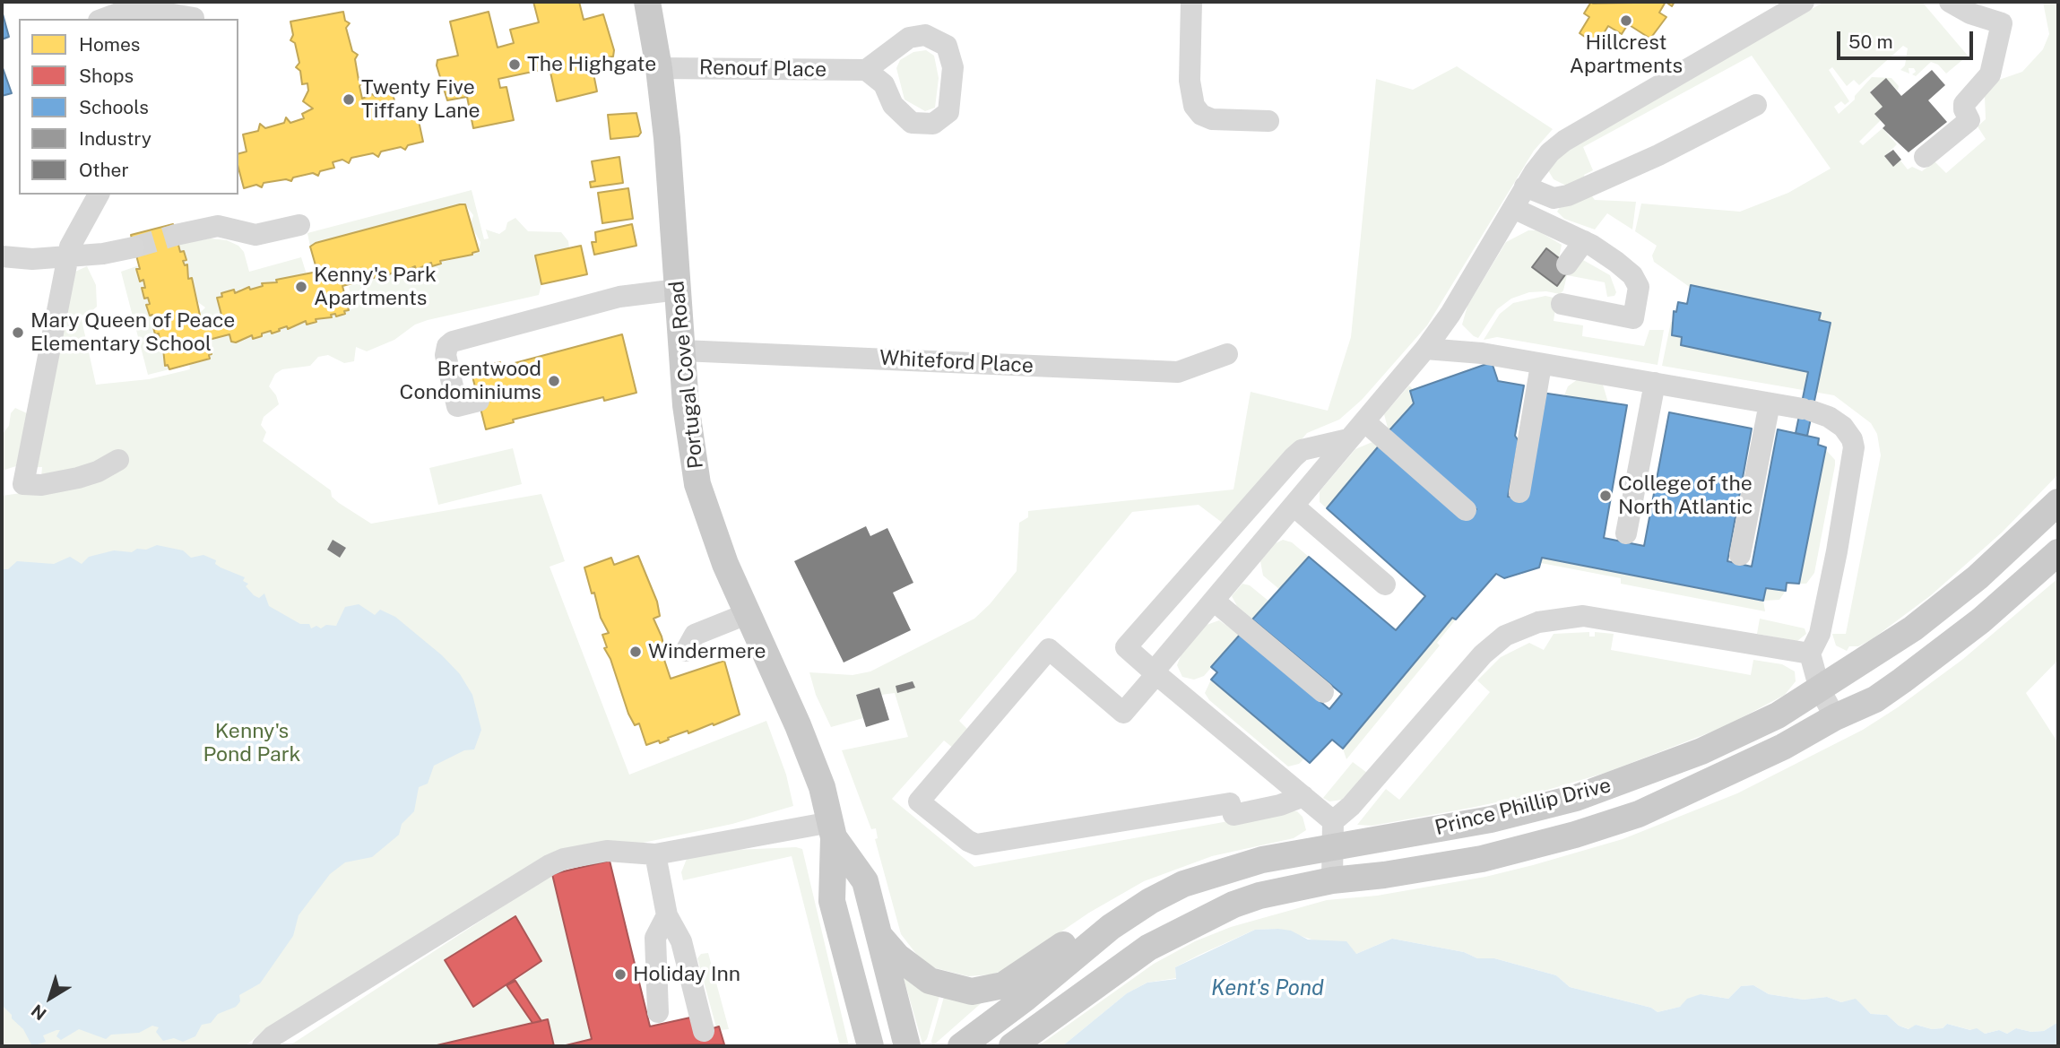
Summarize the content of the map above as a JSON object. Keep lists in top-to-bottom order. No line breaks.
{"streets":{"main road":["Portugal Cove Road","Prince Phillip Drive"],"street":["Renouf Place","Whiteford Place"]},"crossings":[["Renouf Place","Portugal Cove Road"],["Whiteford Place","Portugal Cove Road"]],"water":["Kent's Pond"],"parks":["Kenny's Pond Park"],"places":["Hillcrest Apartments","The Highgate","Twenty Five Tiffany Lane","Kenny's Park Apartments","Mary Queen of Peace Elementary School","Brentwood Condominiums","College of the North Atlantic","Windermere","Holiday Inn"],"legend":["Homes","Shops","Schools","Industry","Other"],"scale_bar":"50 m","north":"bottom left"}
